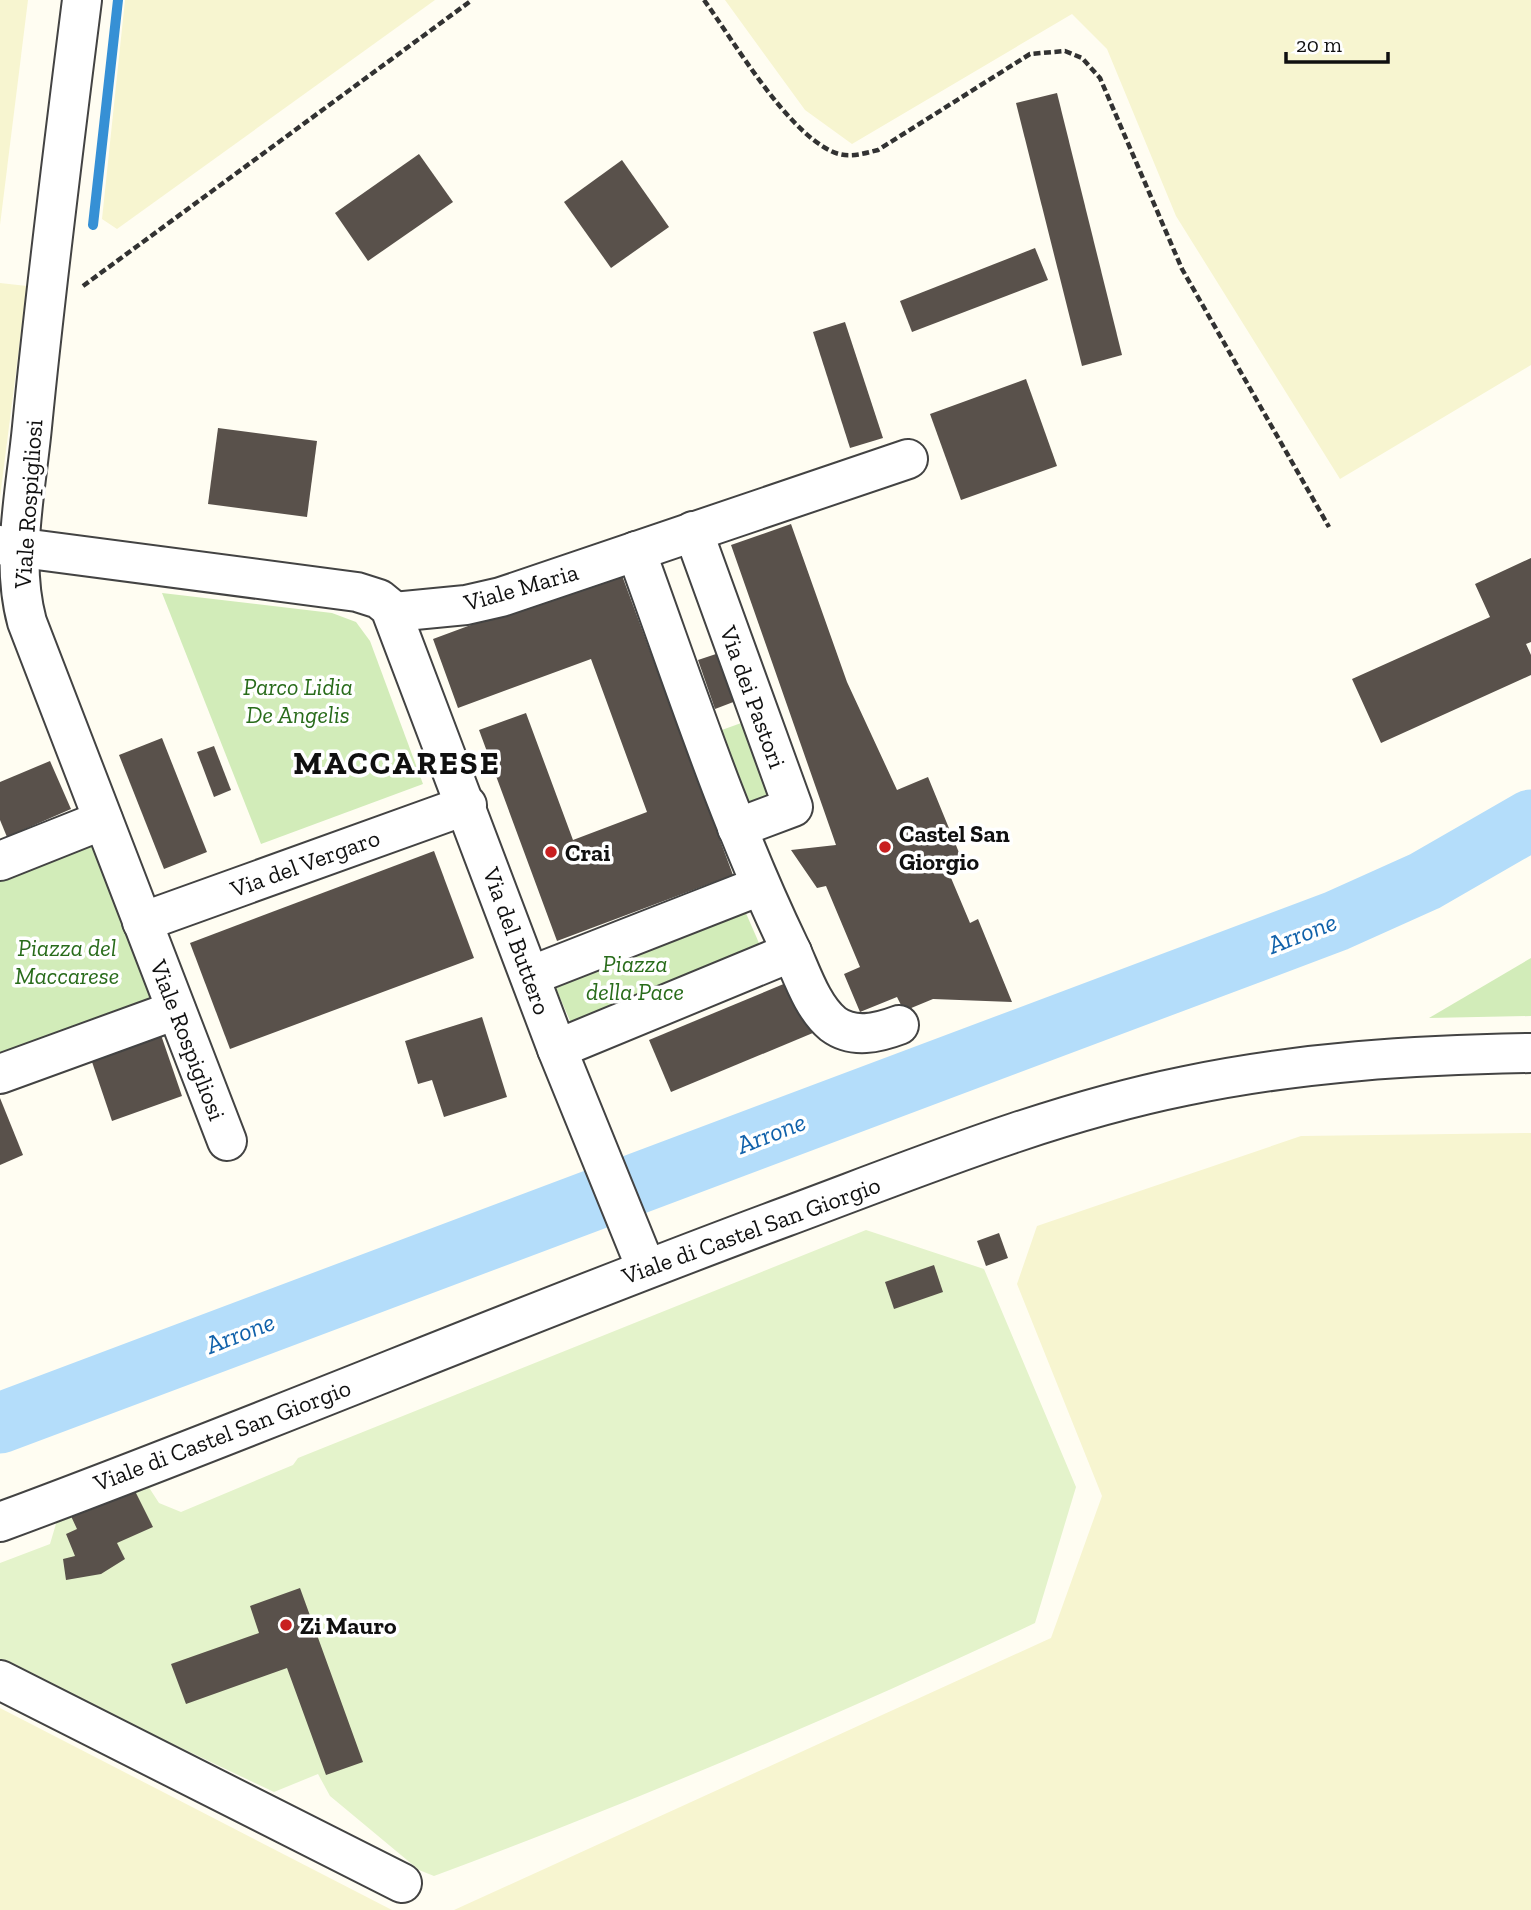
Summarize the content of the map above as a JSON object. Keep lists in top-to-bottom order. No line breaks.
{"streets":{"street":["Viale Rospigliosi","Viale Maria","Via dei Pastori","Via del Vergaro","Via del Buttero","Viale di Castel San Giorgio"]},"crossings":[["Viale Rospigliosi","Via del Vergaro"],["Viale Maria","Via dei Pastori"],["Viale Maria","Via del Buttero"],["Via del Vergaro","Via del Buttero"],["Via del Buttero","Viale di Castel San Giorgio"]],"districts":["MACCARESE"],"water":["Arrone"],"parks":["Parco Lidia De Angelis","Piazza del Maccarese","Piazza della Pace"],"places":["Castel San Giorgio","Crai","Zi Mauro"],"scale_bar":"20 m"}
